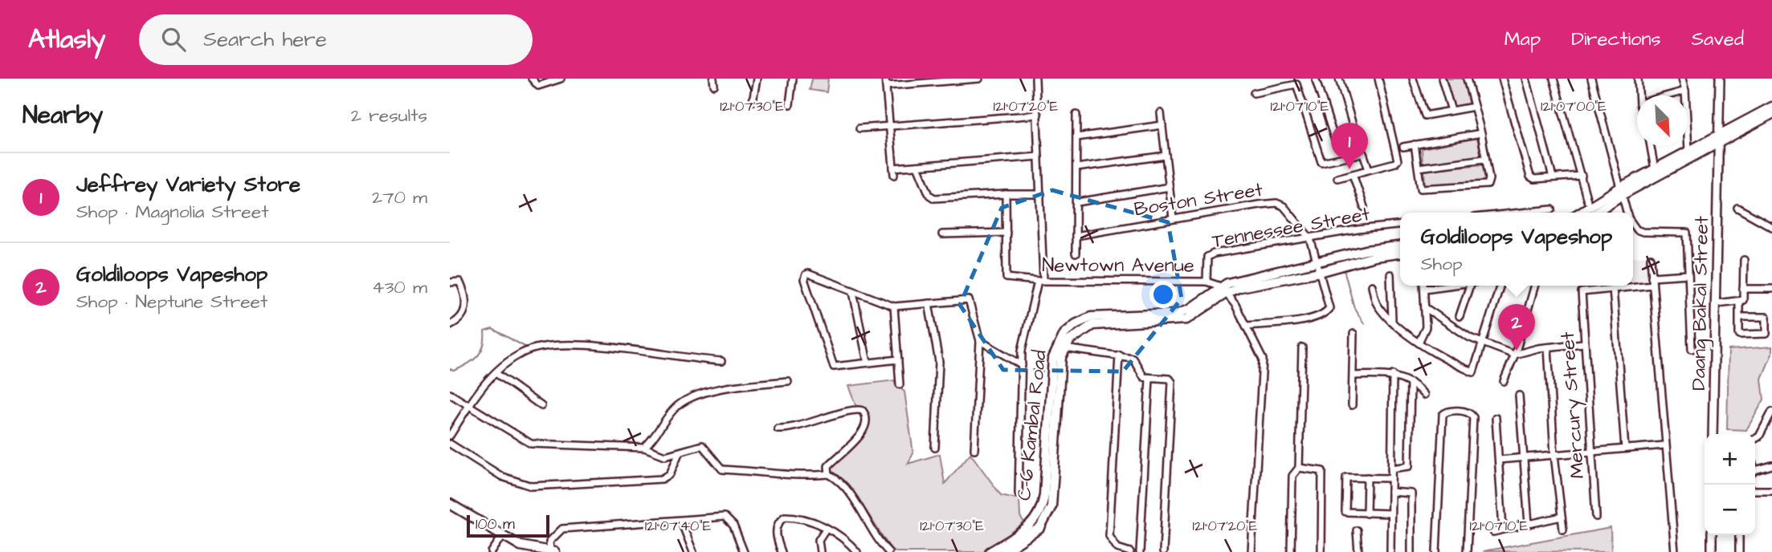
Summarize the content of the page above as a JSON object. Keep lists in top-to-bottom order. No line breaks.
{"streets":{"main road":["C-6 Kambal Road"],"street":["Boston Street","Tennessee Street","Newtown Avenue","Daang Bakal Street","Mercury Street"]},"crossings":[["Boston Street","Tennessee Street"],["Tennessee Street","Newtown Avenue"],["Newtown Avenue","C-6 Kambal Road"]],"scale_bar":"100 m","north":"bottom right","page":{"header":"Atlasly","search":"Search here","nav":["Map","Directions","Saved"],"heading":["Nearby","2 results"],"pins":["1","2"],"list":[{"mark":"1","name":"Jeffrey Variety Store","note":"Shop · Magnolia Street","value":"270 m"},{"mark":"2","name":"Goldiloops Vapeshop","note":"Shop · Neptune Street","value":"430 m"}],"popup":["Goldiloops Vapeshop","Shop"],"map_buttons":["+","−"],"scale":"100 m"},"coordinates":["121°07'30\"E","121°07'20\"E","121°07'10\"E","121°07'00\"E","121°07'40\"E"]}
